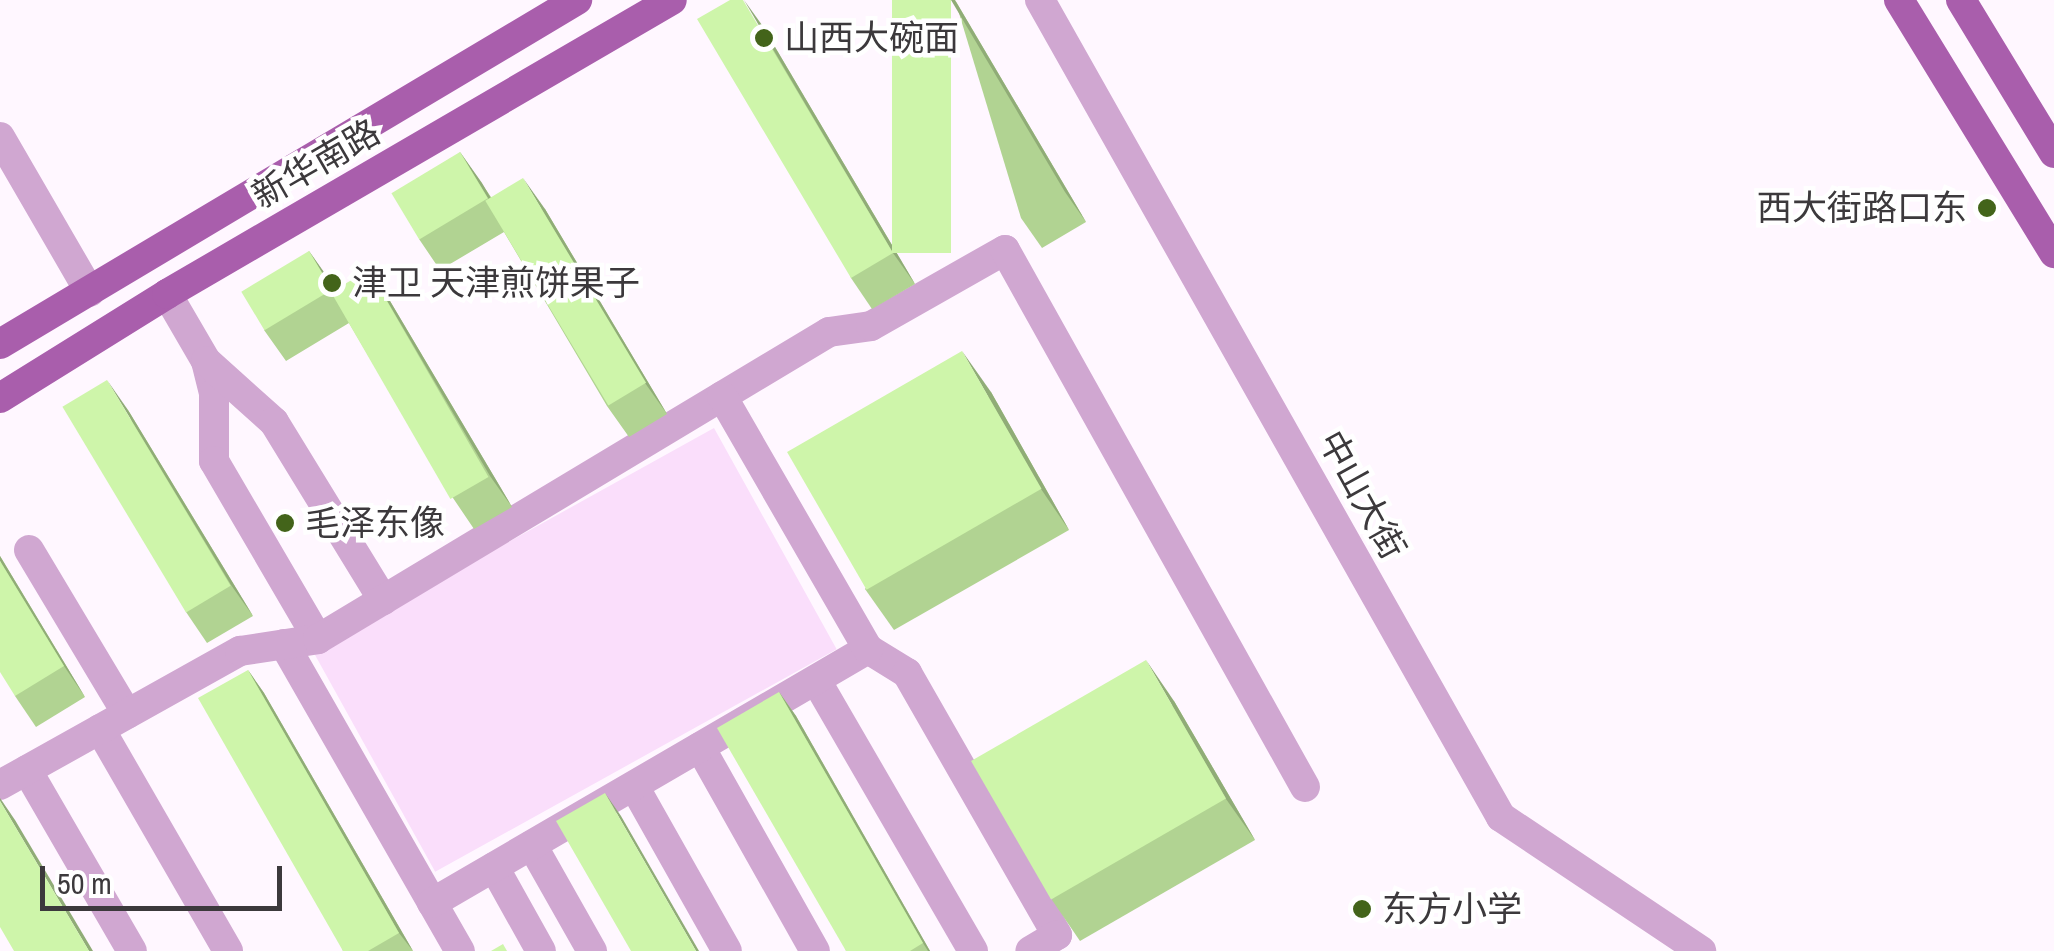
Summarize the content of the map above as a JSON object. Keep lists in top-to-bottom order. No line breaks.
{"streets":{"main road":["新华南路"],"street":["中山大街"]},"places":["山西大碗面","西大街路口东","津卫 天津煎饼果子","毛泽东像","东方小学"],"scale_bar":"50 m"}
